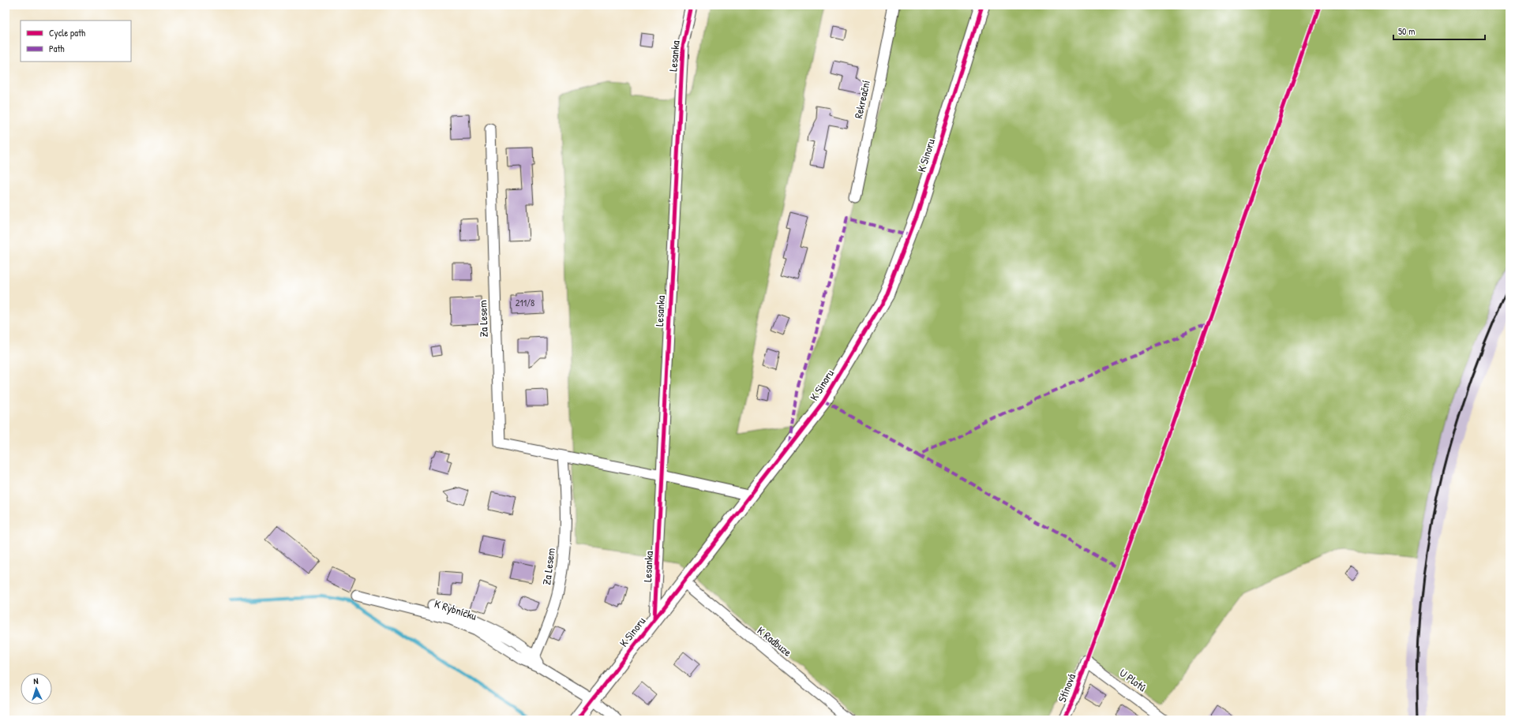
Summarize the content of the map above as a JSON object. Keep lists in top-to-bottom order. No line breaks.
{"streets":{"street":["Lesanka","Rekreační","K Sinoru","Za Lesem","K Rybníčku","K Radbuze","U Plotů","Stínová"]},"crossings":[["Lesanka","K Sinoru"],["Lesanka","Za Lesem"],["K Sinoru","Za Lesem"],["K Sinoru","K Rybníčku"],["K Sinoru","K Radbuze"],["Za Lesem","K Rybníčku"],["U Plotů","Stínová"]],"house_numbers":["211/8"],"legend":["Cycle path","Path"],"scale_bar":"50 m","north":"top"}
